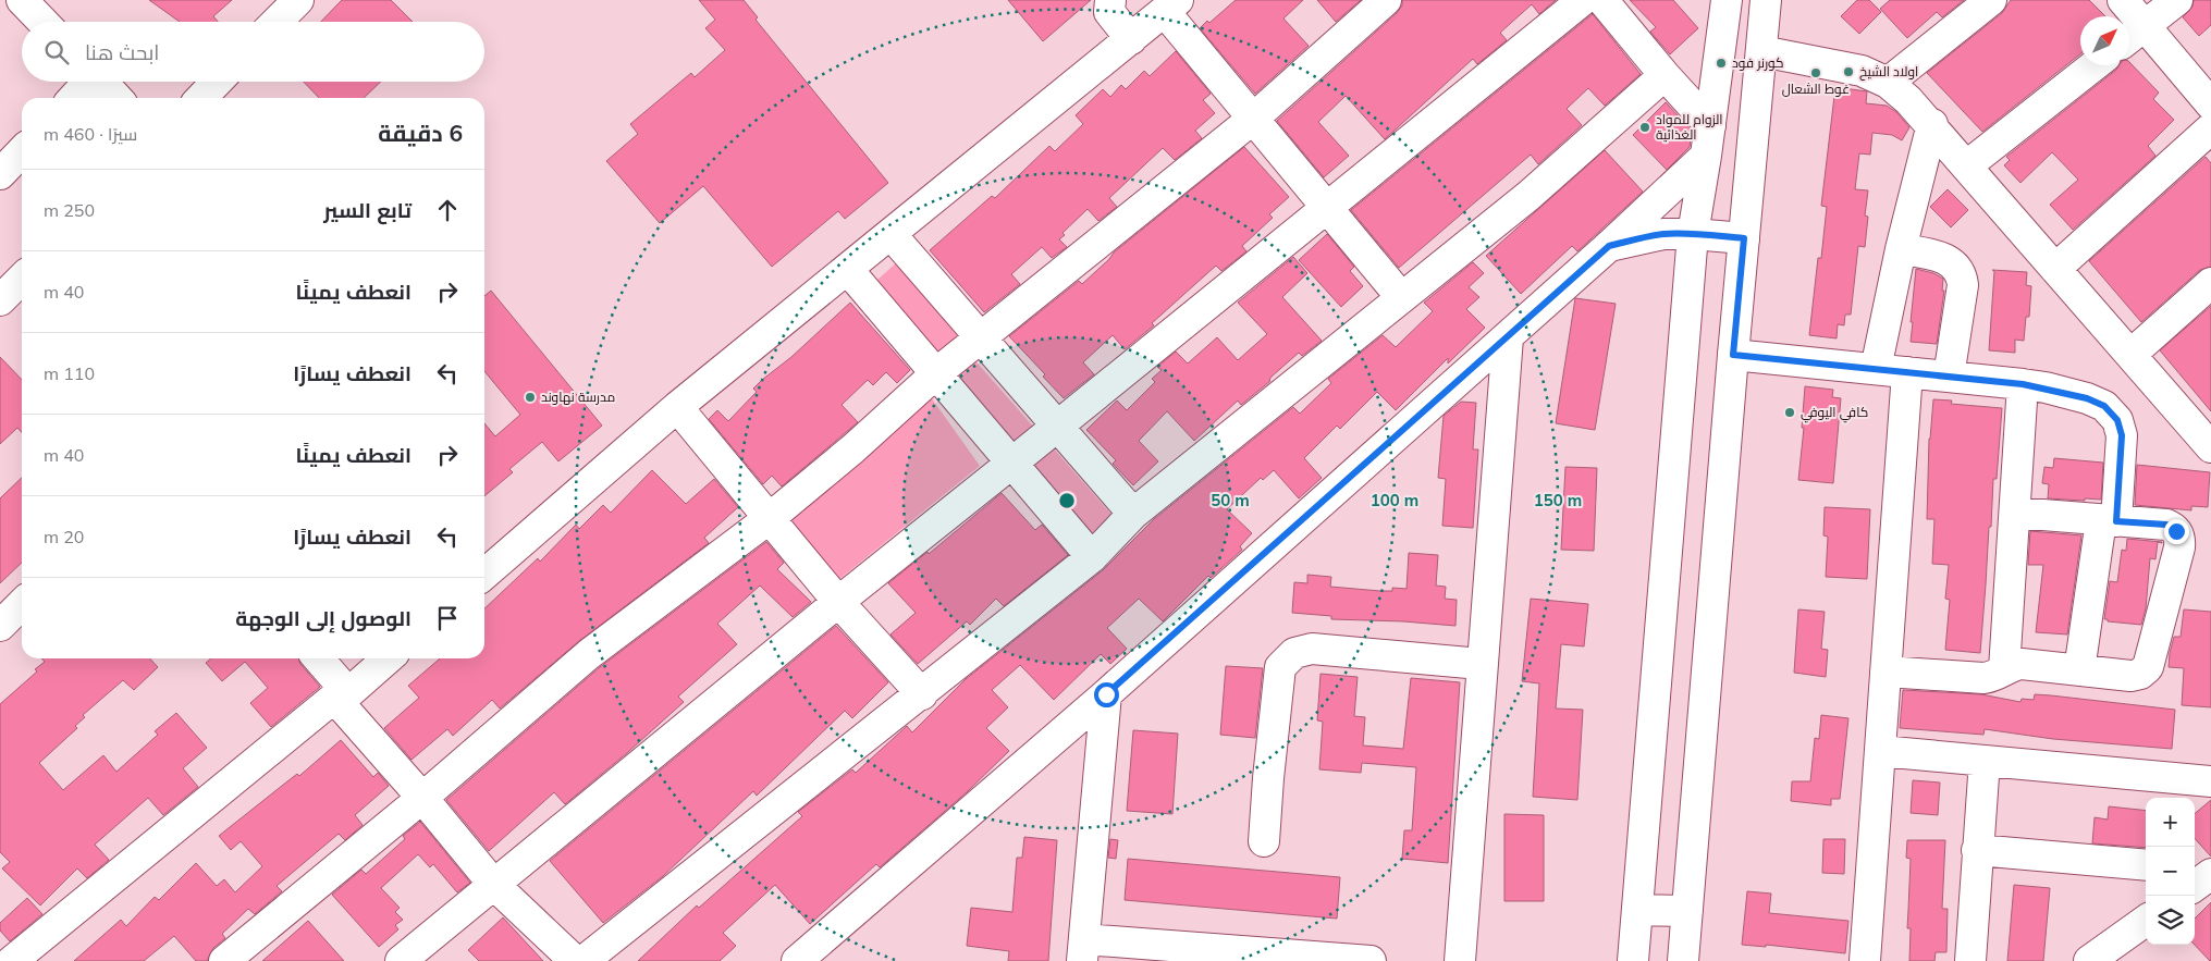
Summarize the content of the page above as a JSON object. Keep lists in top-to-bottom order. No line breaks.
{"places":["كورنر فود","اولاد الشيخ","غوط الشعال","الزوام للمواد الغذائية","مدرسة نهاوند","كافي اليوفي"],"north":"top right","page":{"search":"ابحث هنا","heading":["6 دقيقة","سيرًا · 460 m"],"list":[["تابع السير","250 m"],["انعطف يمينًا","40 m"],["انعطف يسارًا","110 m"],["انعطف يمينًا","40 m"],["انعطف يسارًا","20 m"],"الوصول إلى الوجهة"],"map_buttons":["+","−"]},"rings":["50 m","100 m","150 m"]}
